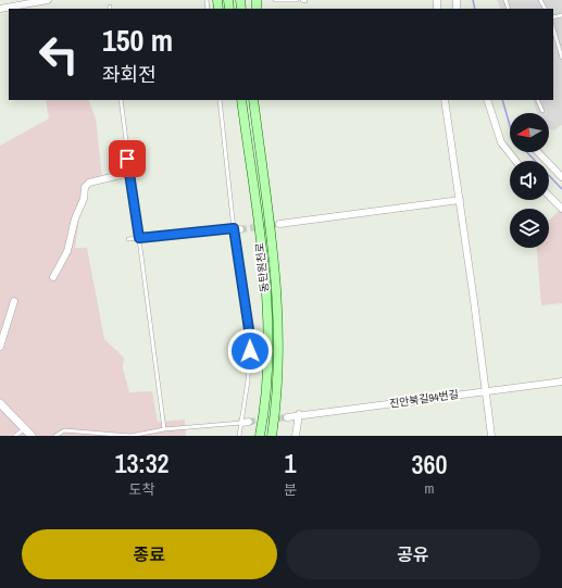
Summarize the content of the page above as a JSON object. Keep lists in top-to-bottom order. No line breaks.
{"streets":{"main road":["동탄원천로"],"street":["진안북길94번길"]},"north":"left","page":{"turn":["150 m","좌회전"],"eta":["13:32","도착","1","분","360","m"],"buttons":["종료","공유"]}}
